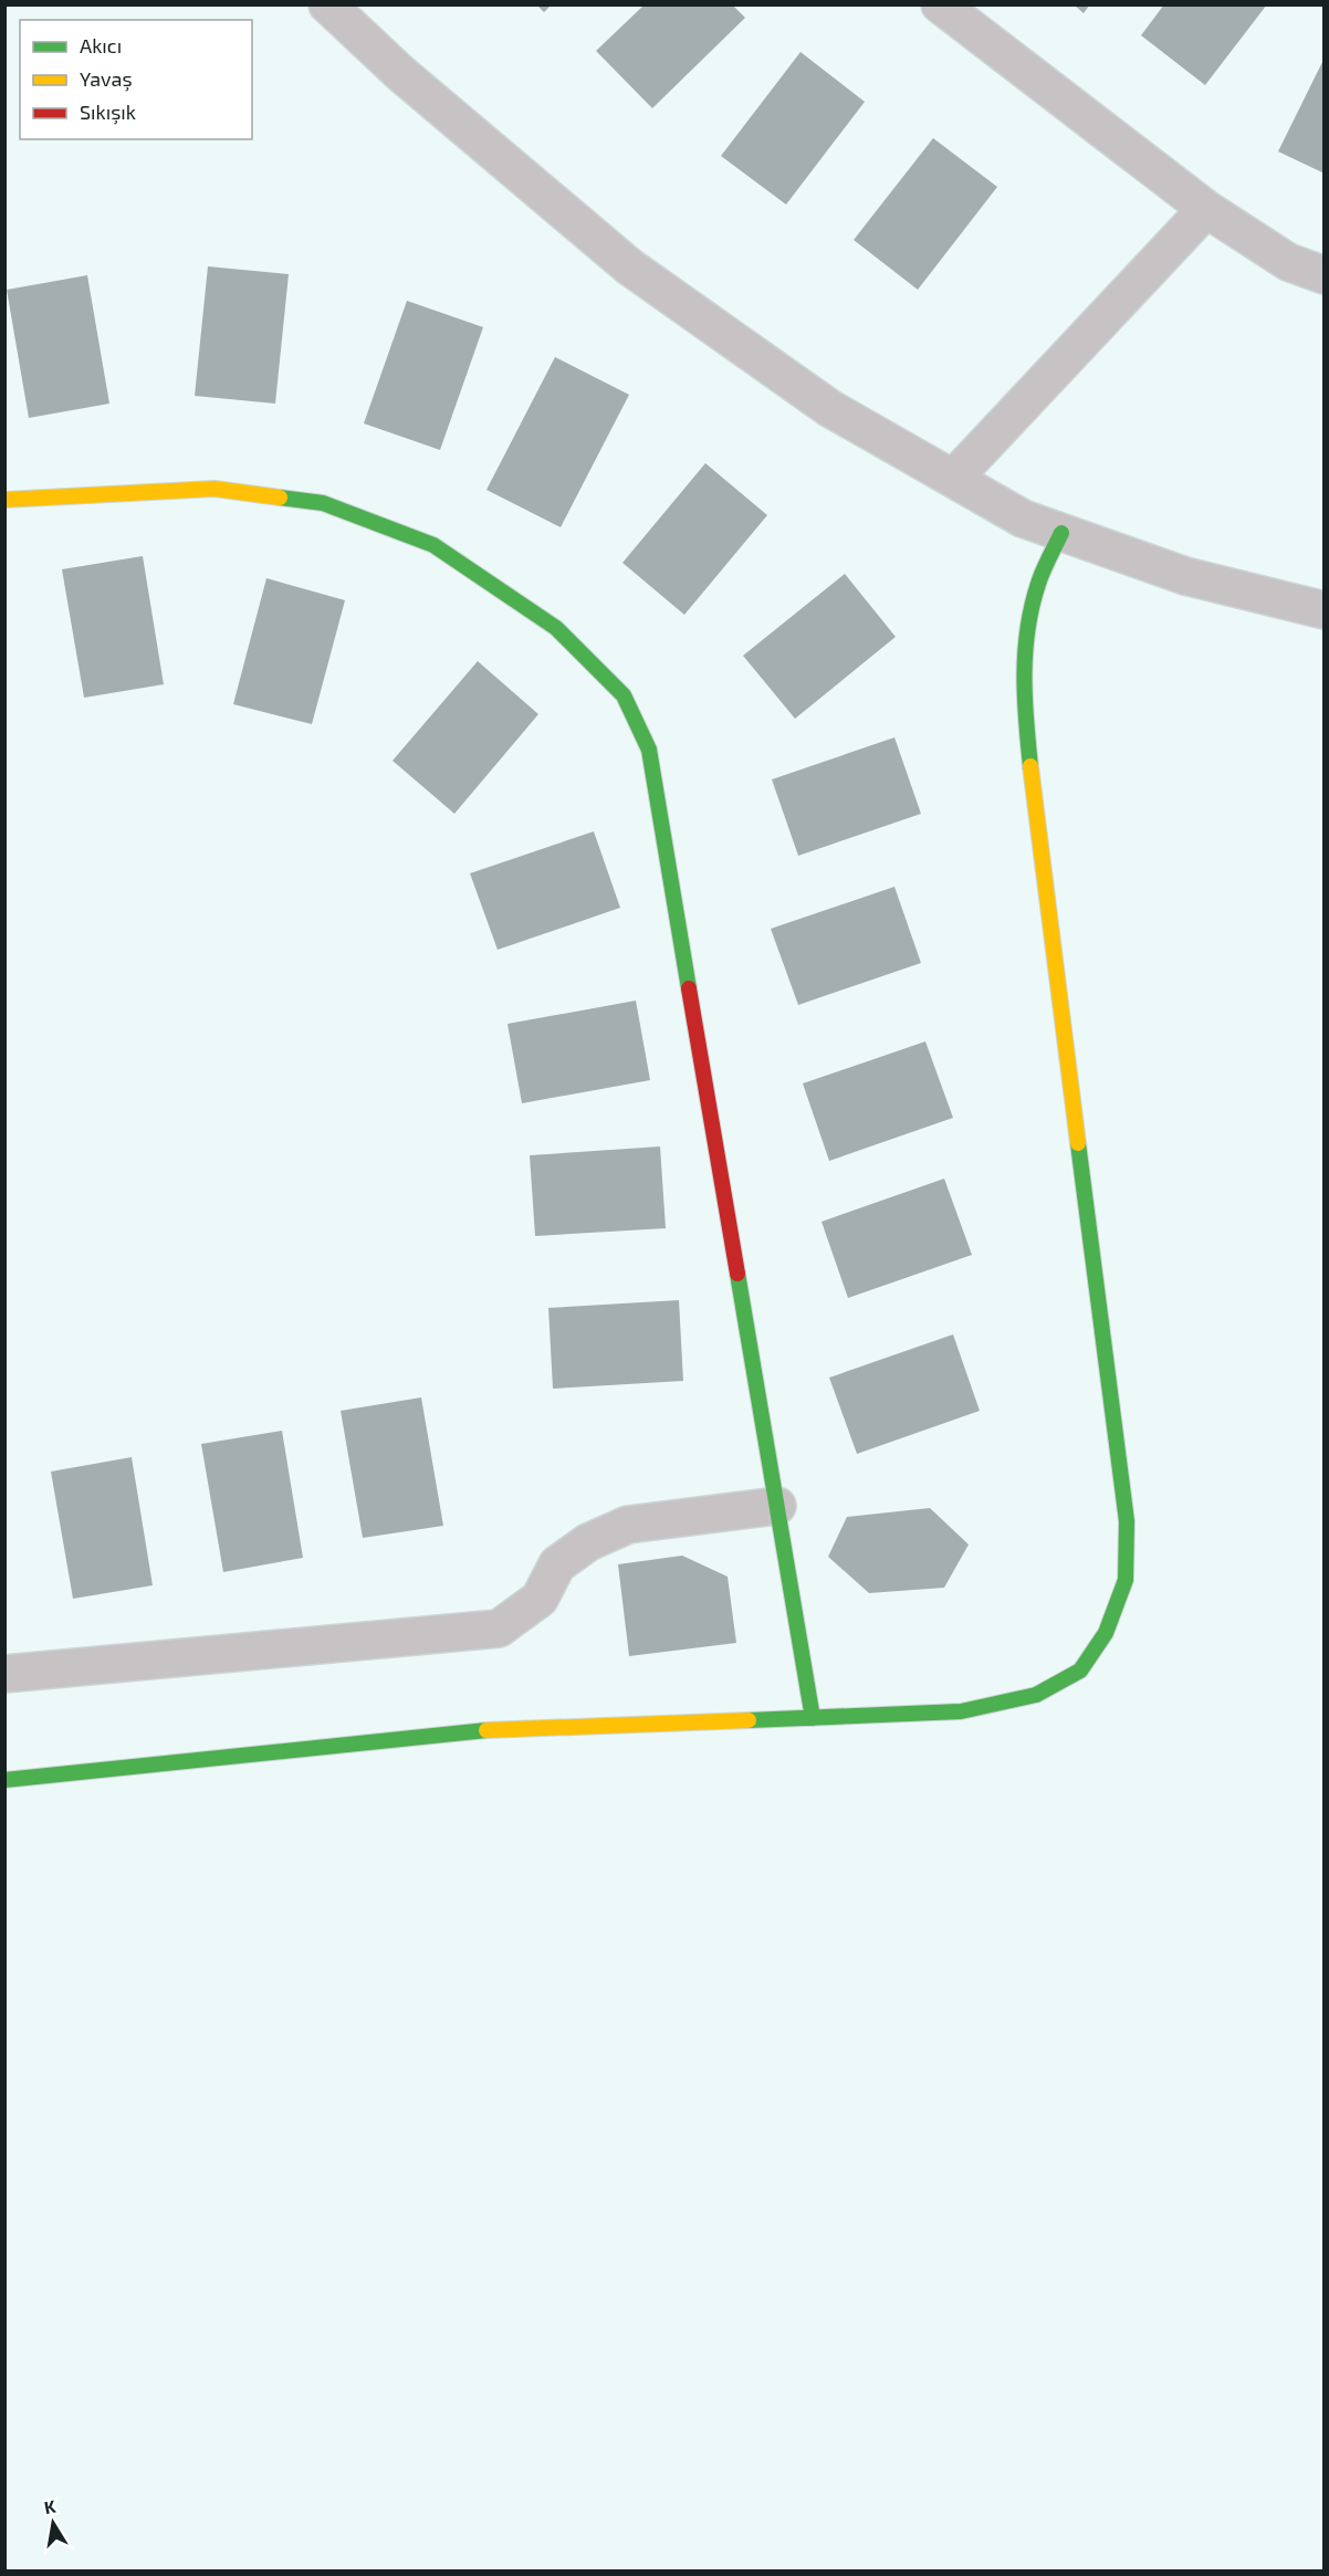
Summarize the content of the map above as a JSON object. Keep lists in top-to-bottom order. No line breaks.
{"legend":["Akıcı","Yavaş","Sıkışık"],"north":"top"}
